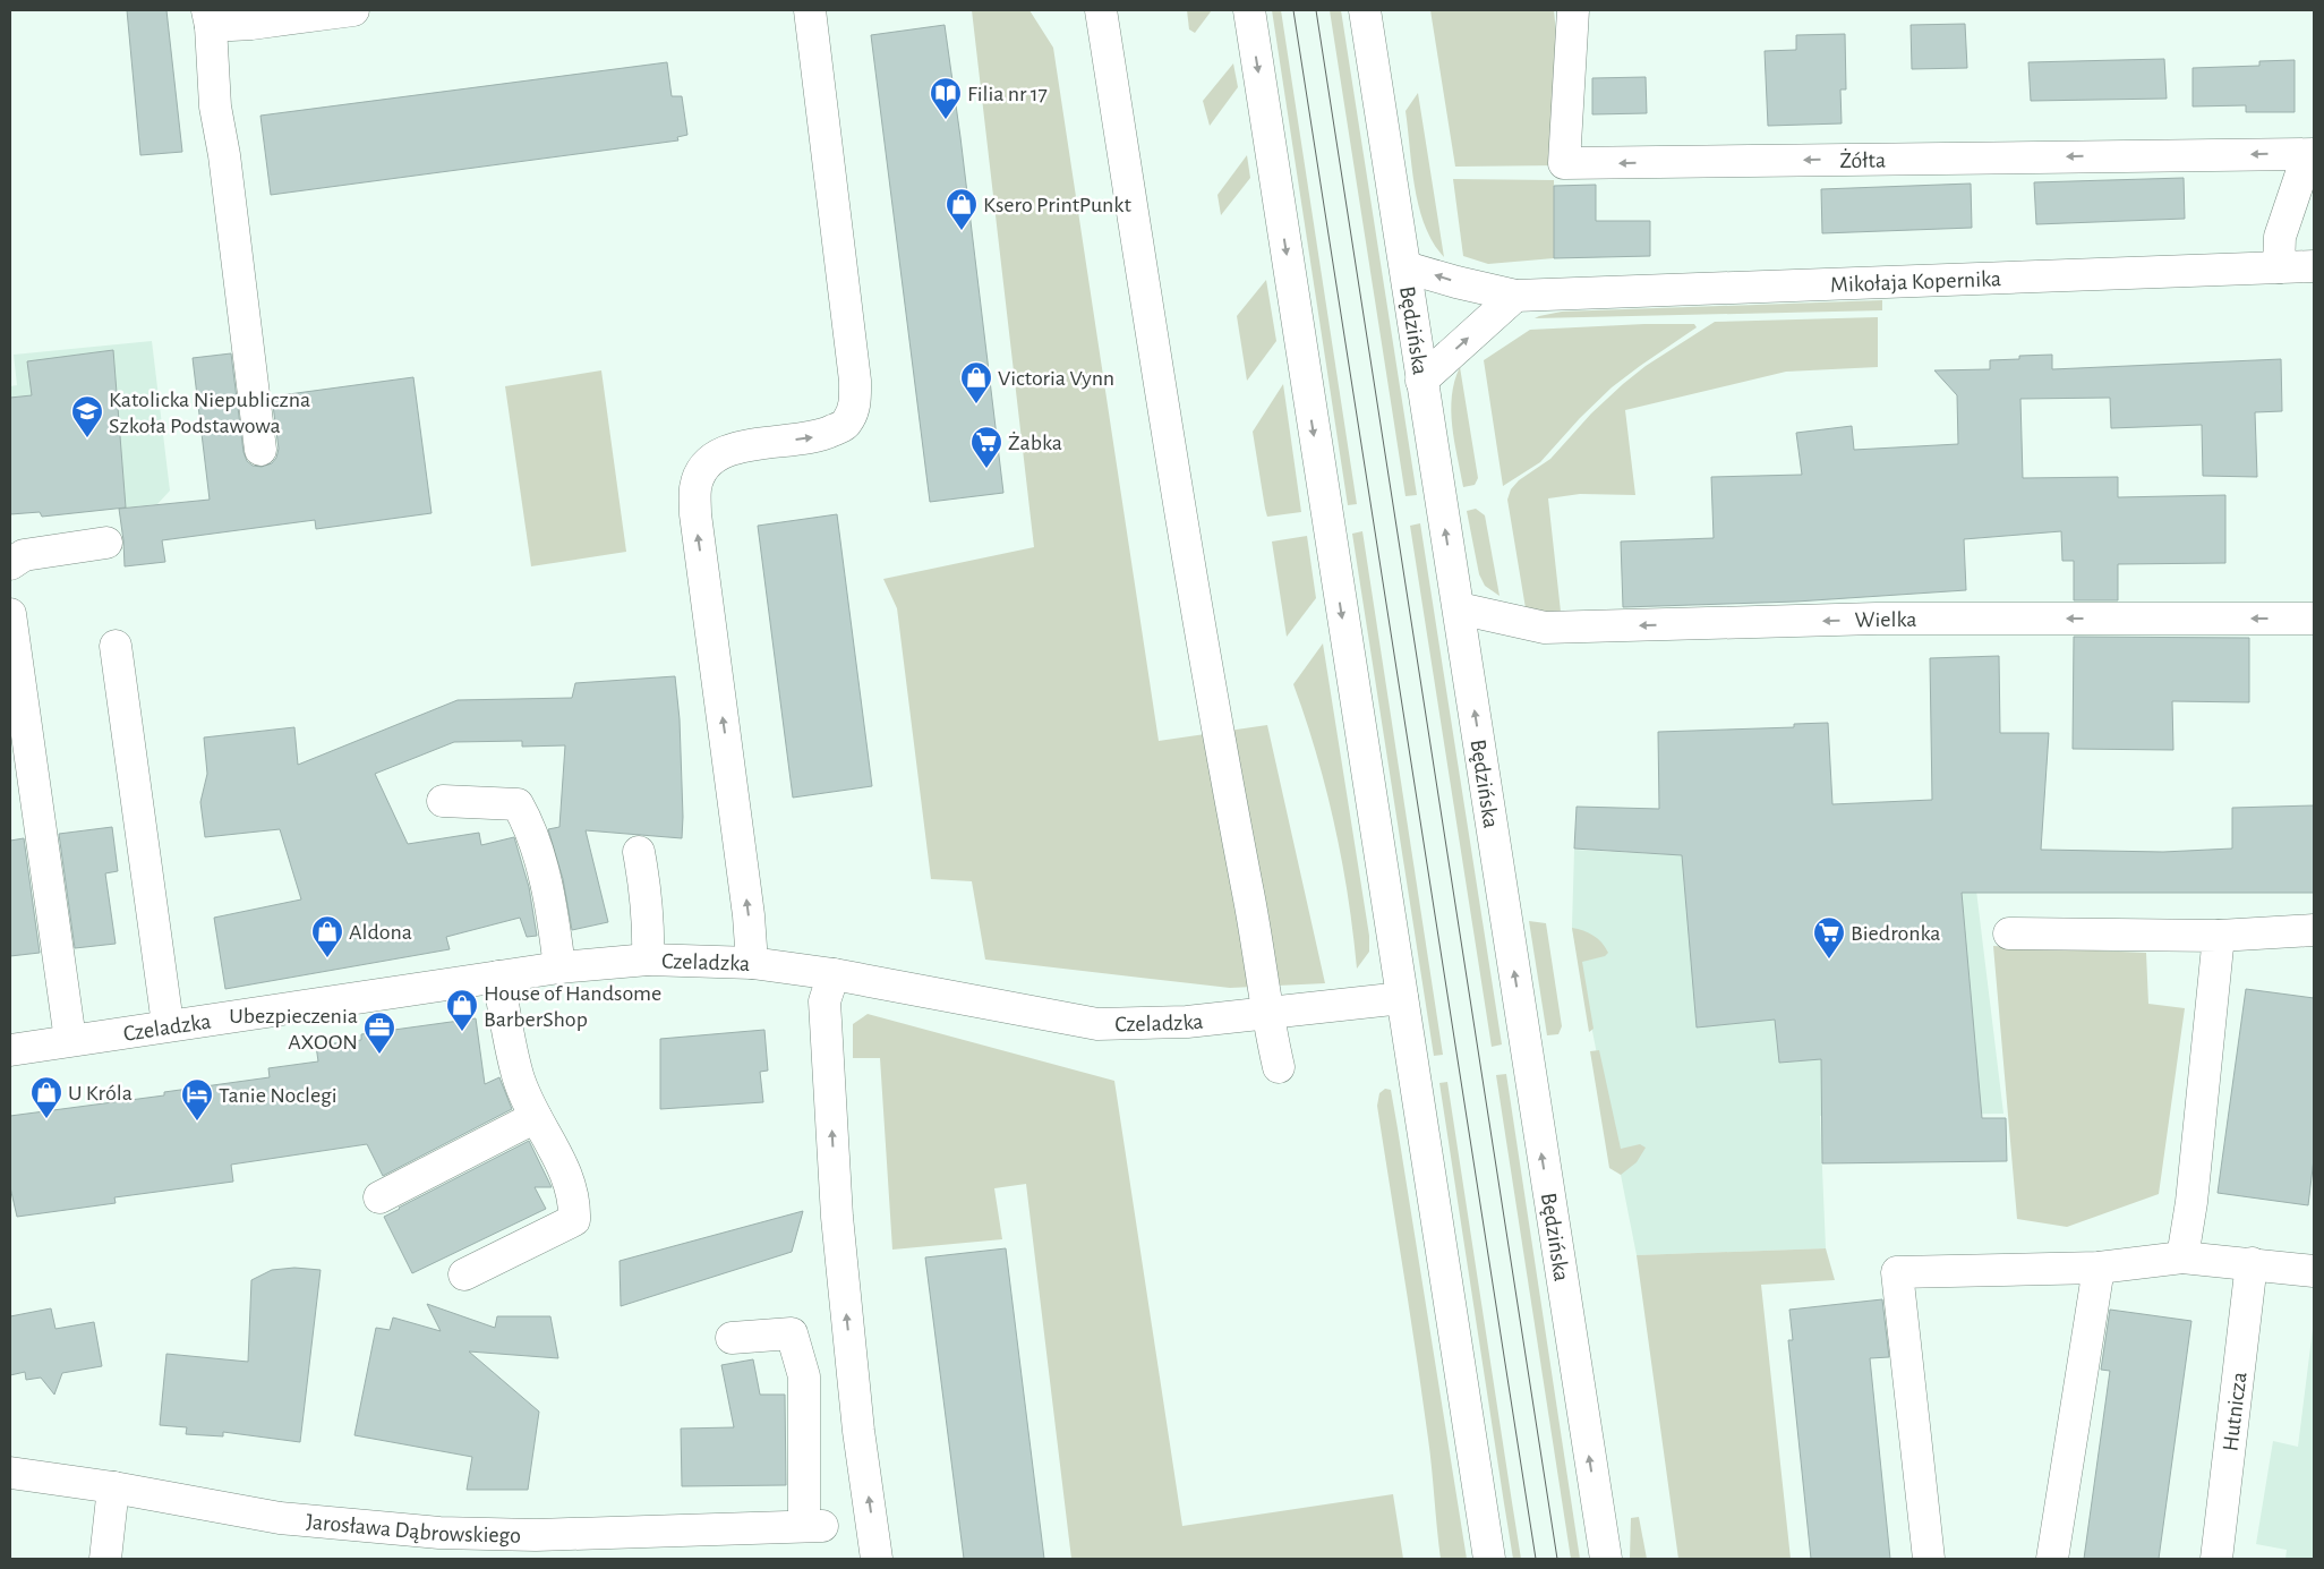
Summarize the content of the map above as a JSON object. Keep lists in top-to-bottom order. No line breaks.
{"streets":{"street":["Żółta","Mikołaja Kopernika","Będzińska","Wielka","Czeladzka","Hutnicza","Jarosława Dąbrowskiego"]},"crossings":[["Mikołaja Kopernika","Będzińska"],["Będzińska","Wielka"]],"one_way":["Żółta","Wielka"],"places":{"library":["Filia nr 17"],"shop":["Ksero PrintPunkt","Victoria Vynn","Aldona","House of Handsome BarberShop","U Króla"],"school or university":["Katolicka Niepubliczna Szkoła Podstawowa"],"supermarket":["Żabka","Biedronka"],"office":["Ubezpieczenia AXOON"],"hotel":["Tanie Noclegi"]}}
